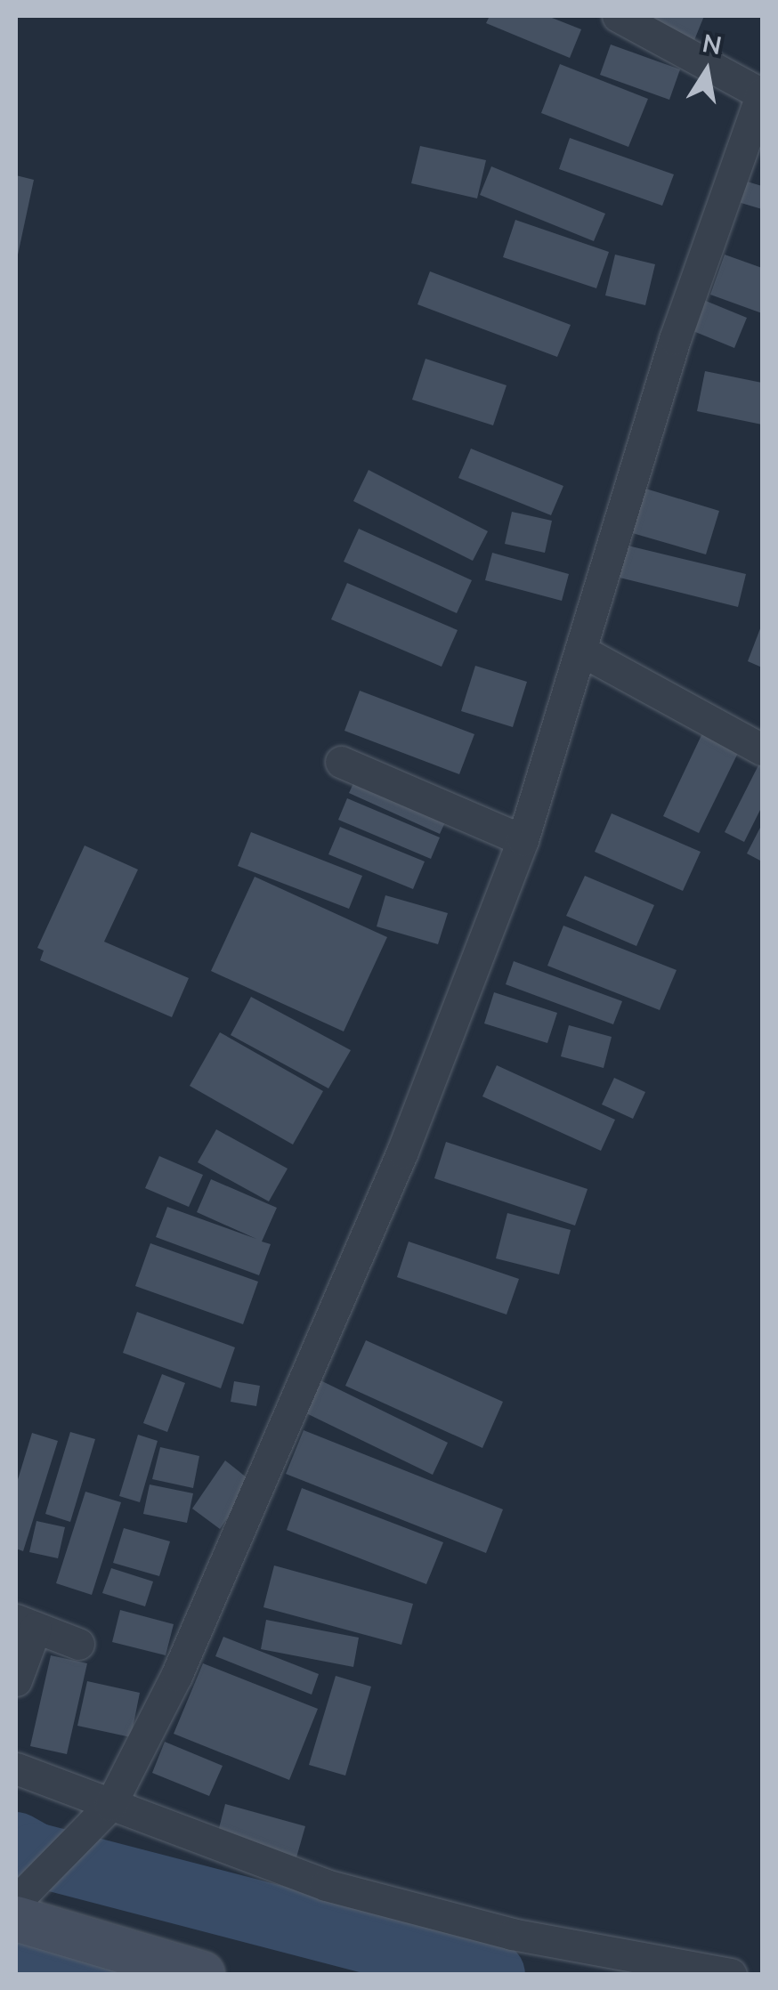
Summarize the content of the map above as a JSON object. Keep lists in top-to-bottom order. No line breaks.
{"north":"top"}
